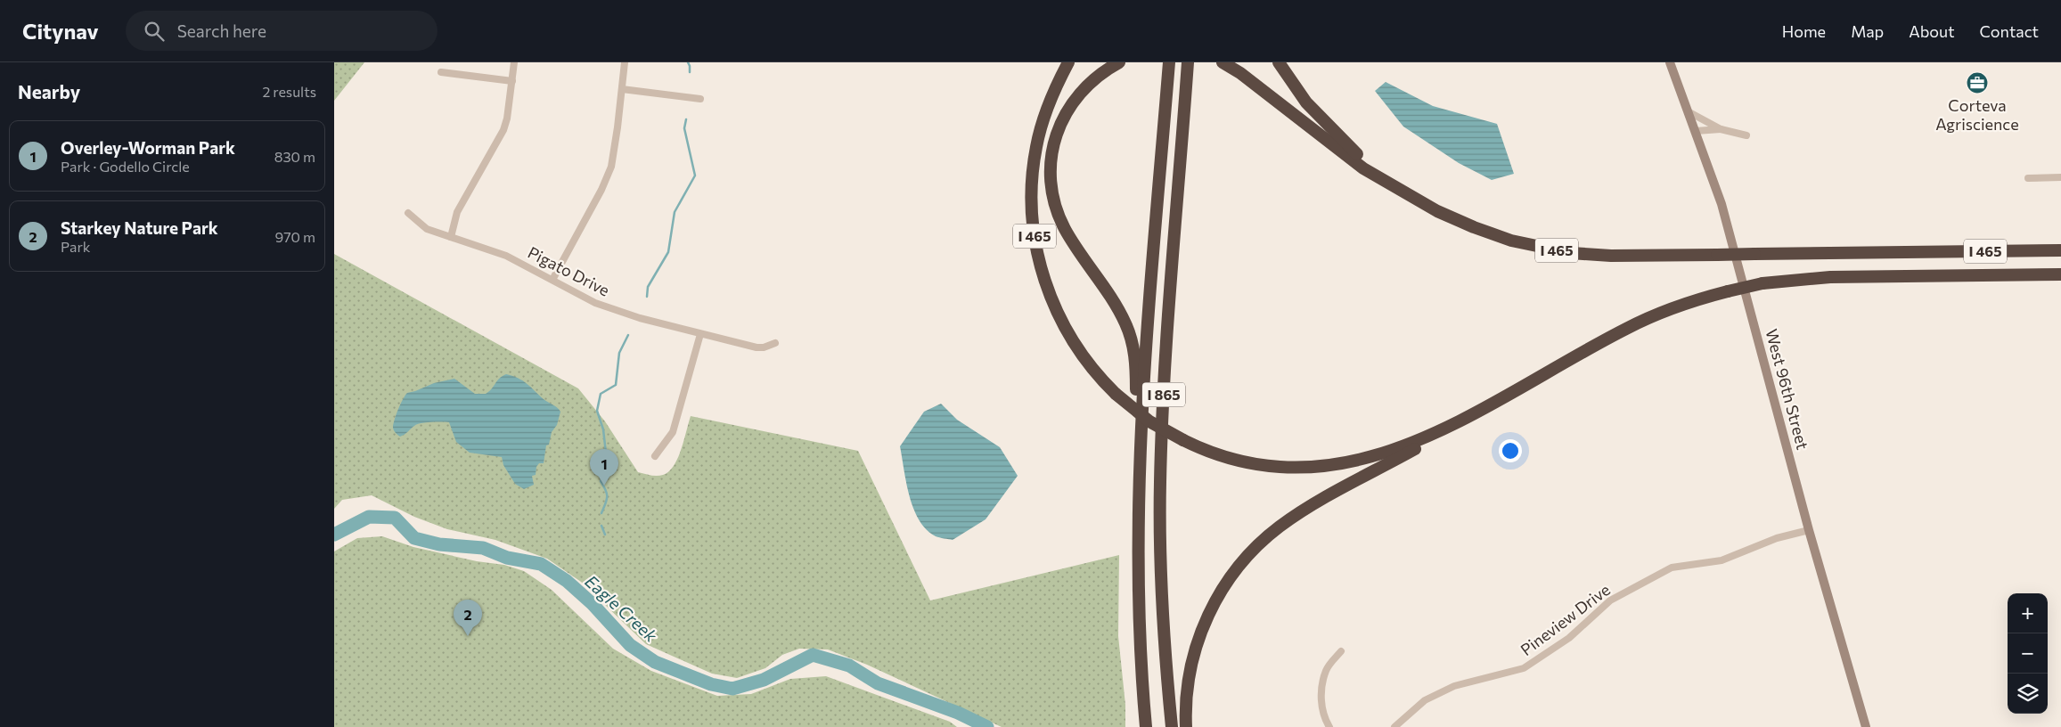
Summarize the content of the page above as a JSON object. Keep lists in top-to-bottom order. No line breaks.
{"streets":{"highway":["I 465","I 865"],"main road":["West 96th Street"],"street":["Pigato Drive","Pineview Drive"]},"crossings":[["West 96th Street","Pineview Drive"]],"water":["Eagle Creek"],"places":{"office":["Corteva Agriscience"]},"page":{"header":"Citynav","search":"Search here","nav":["Home","Map","About","Contact"],"heading":["Nearby","2 results"],"list":[{"mark":"1","name":"Overley-Worman Park","note":"Park · Godello Circle","value":"830 m"},{"mark":"2","name":"Starkey Nature Park","note":"Park","value":"970 m"}],"pins":["1","2"],"map_buttons":["+","−"]}}
